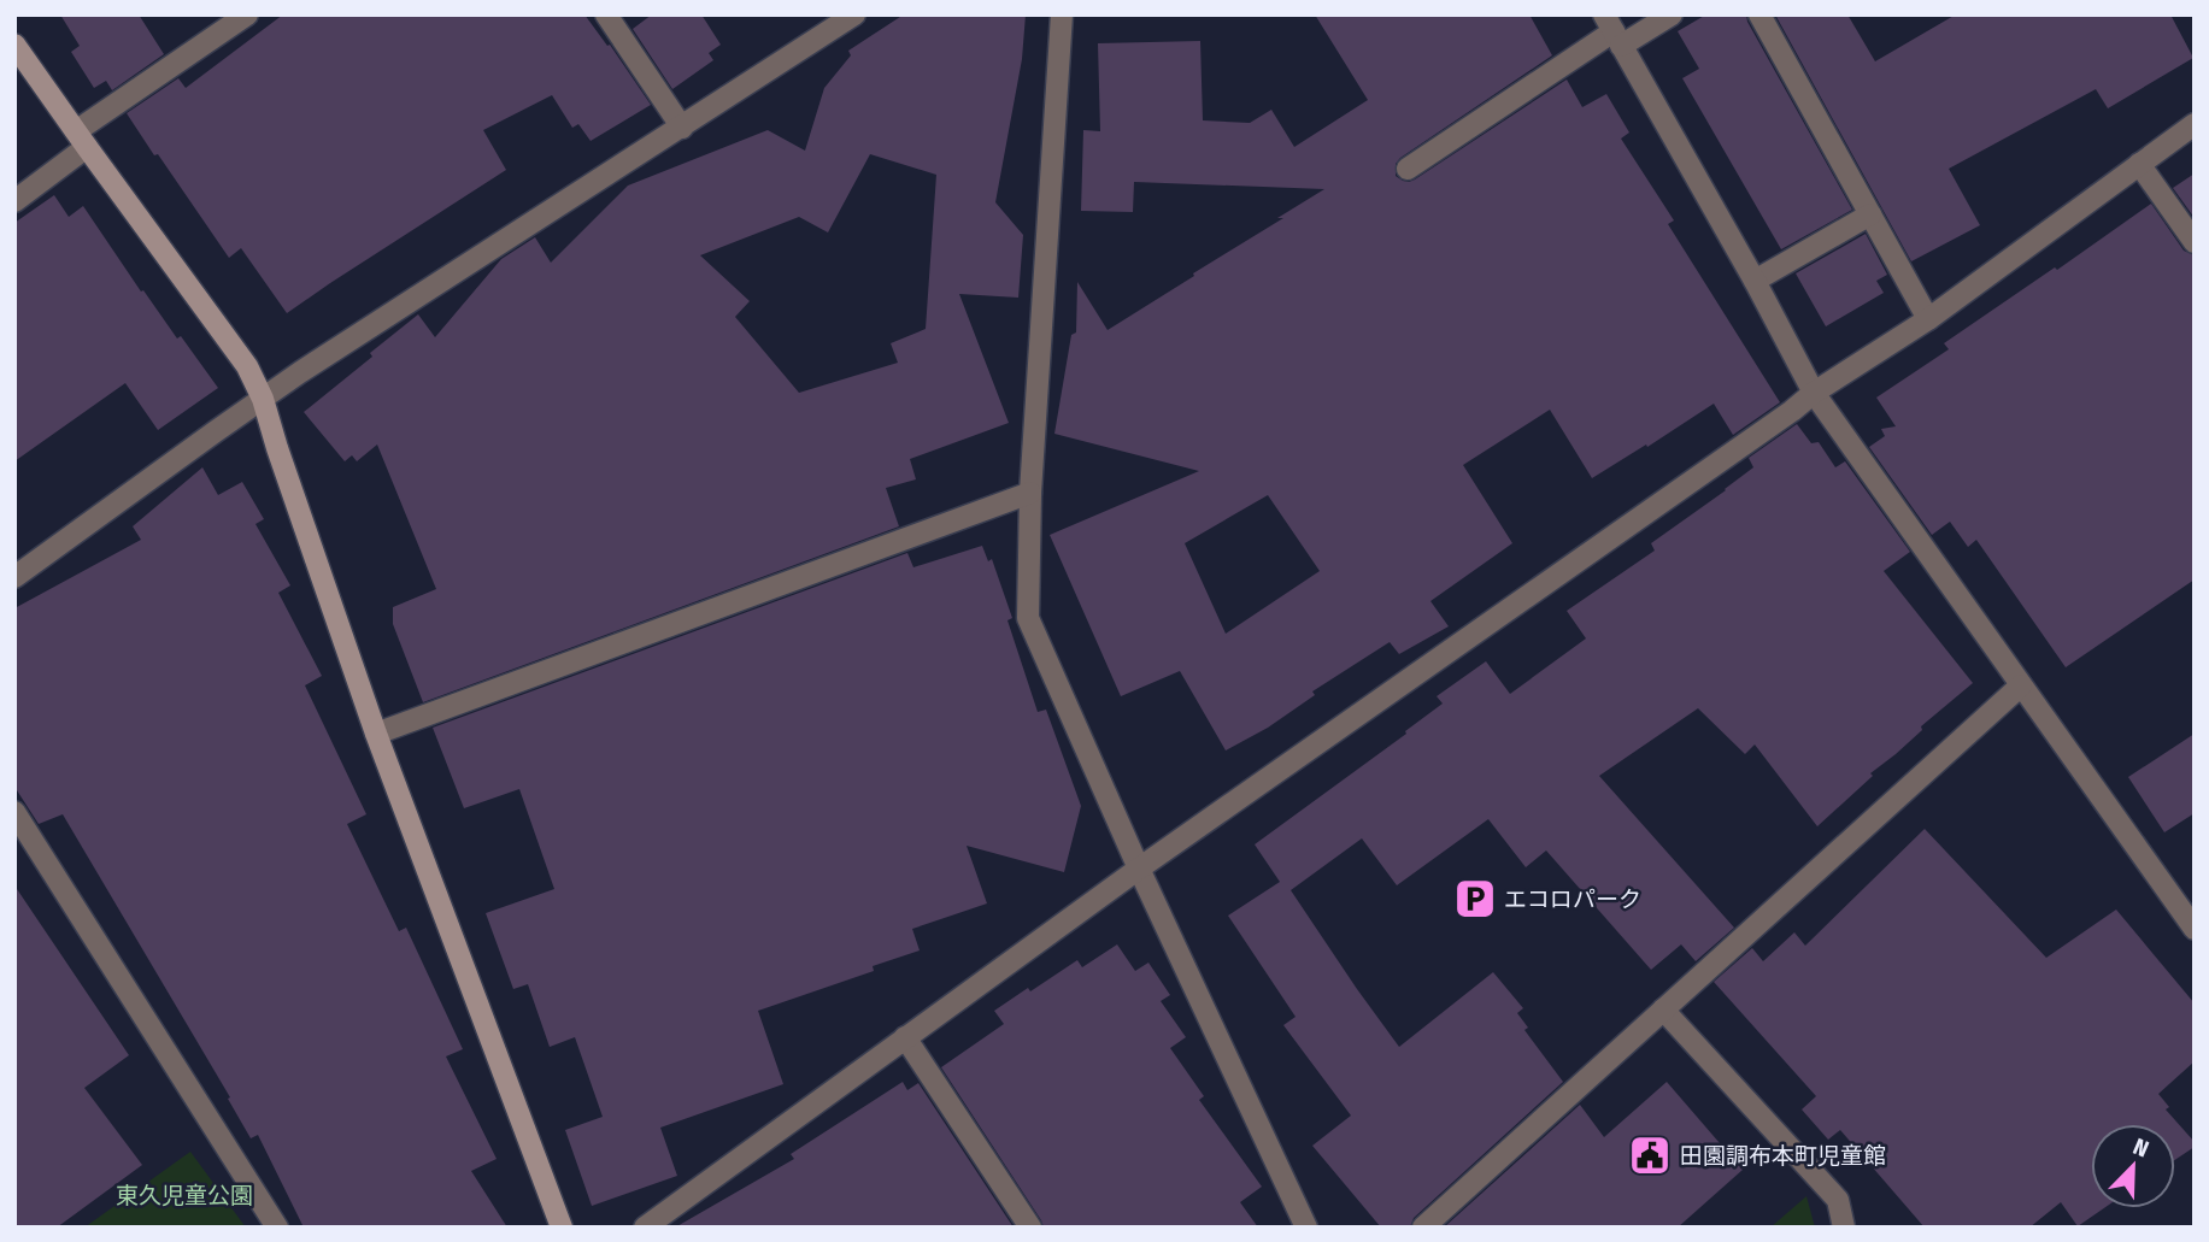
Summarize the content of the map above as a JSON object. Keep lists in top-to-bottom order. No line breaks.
{"parks":["東久児童公園"],"places":{"parking":["エコロパーク"],"public building":["田園調布本町児童館"]},"north":"top right"}
